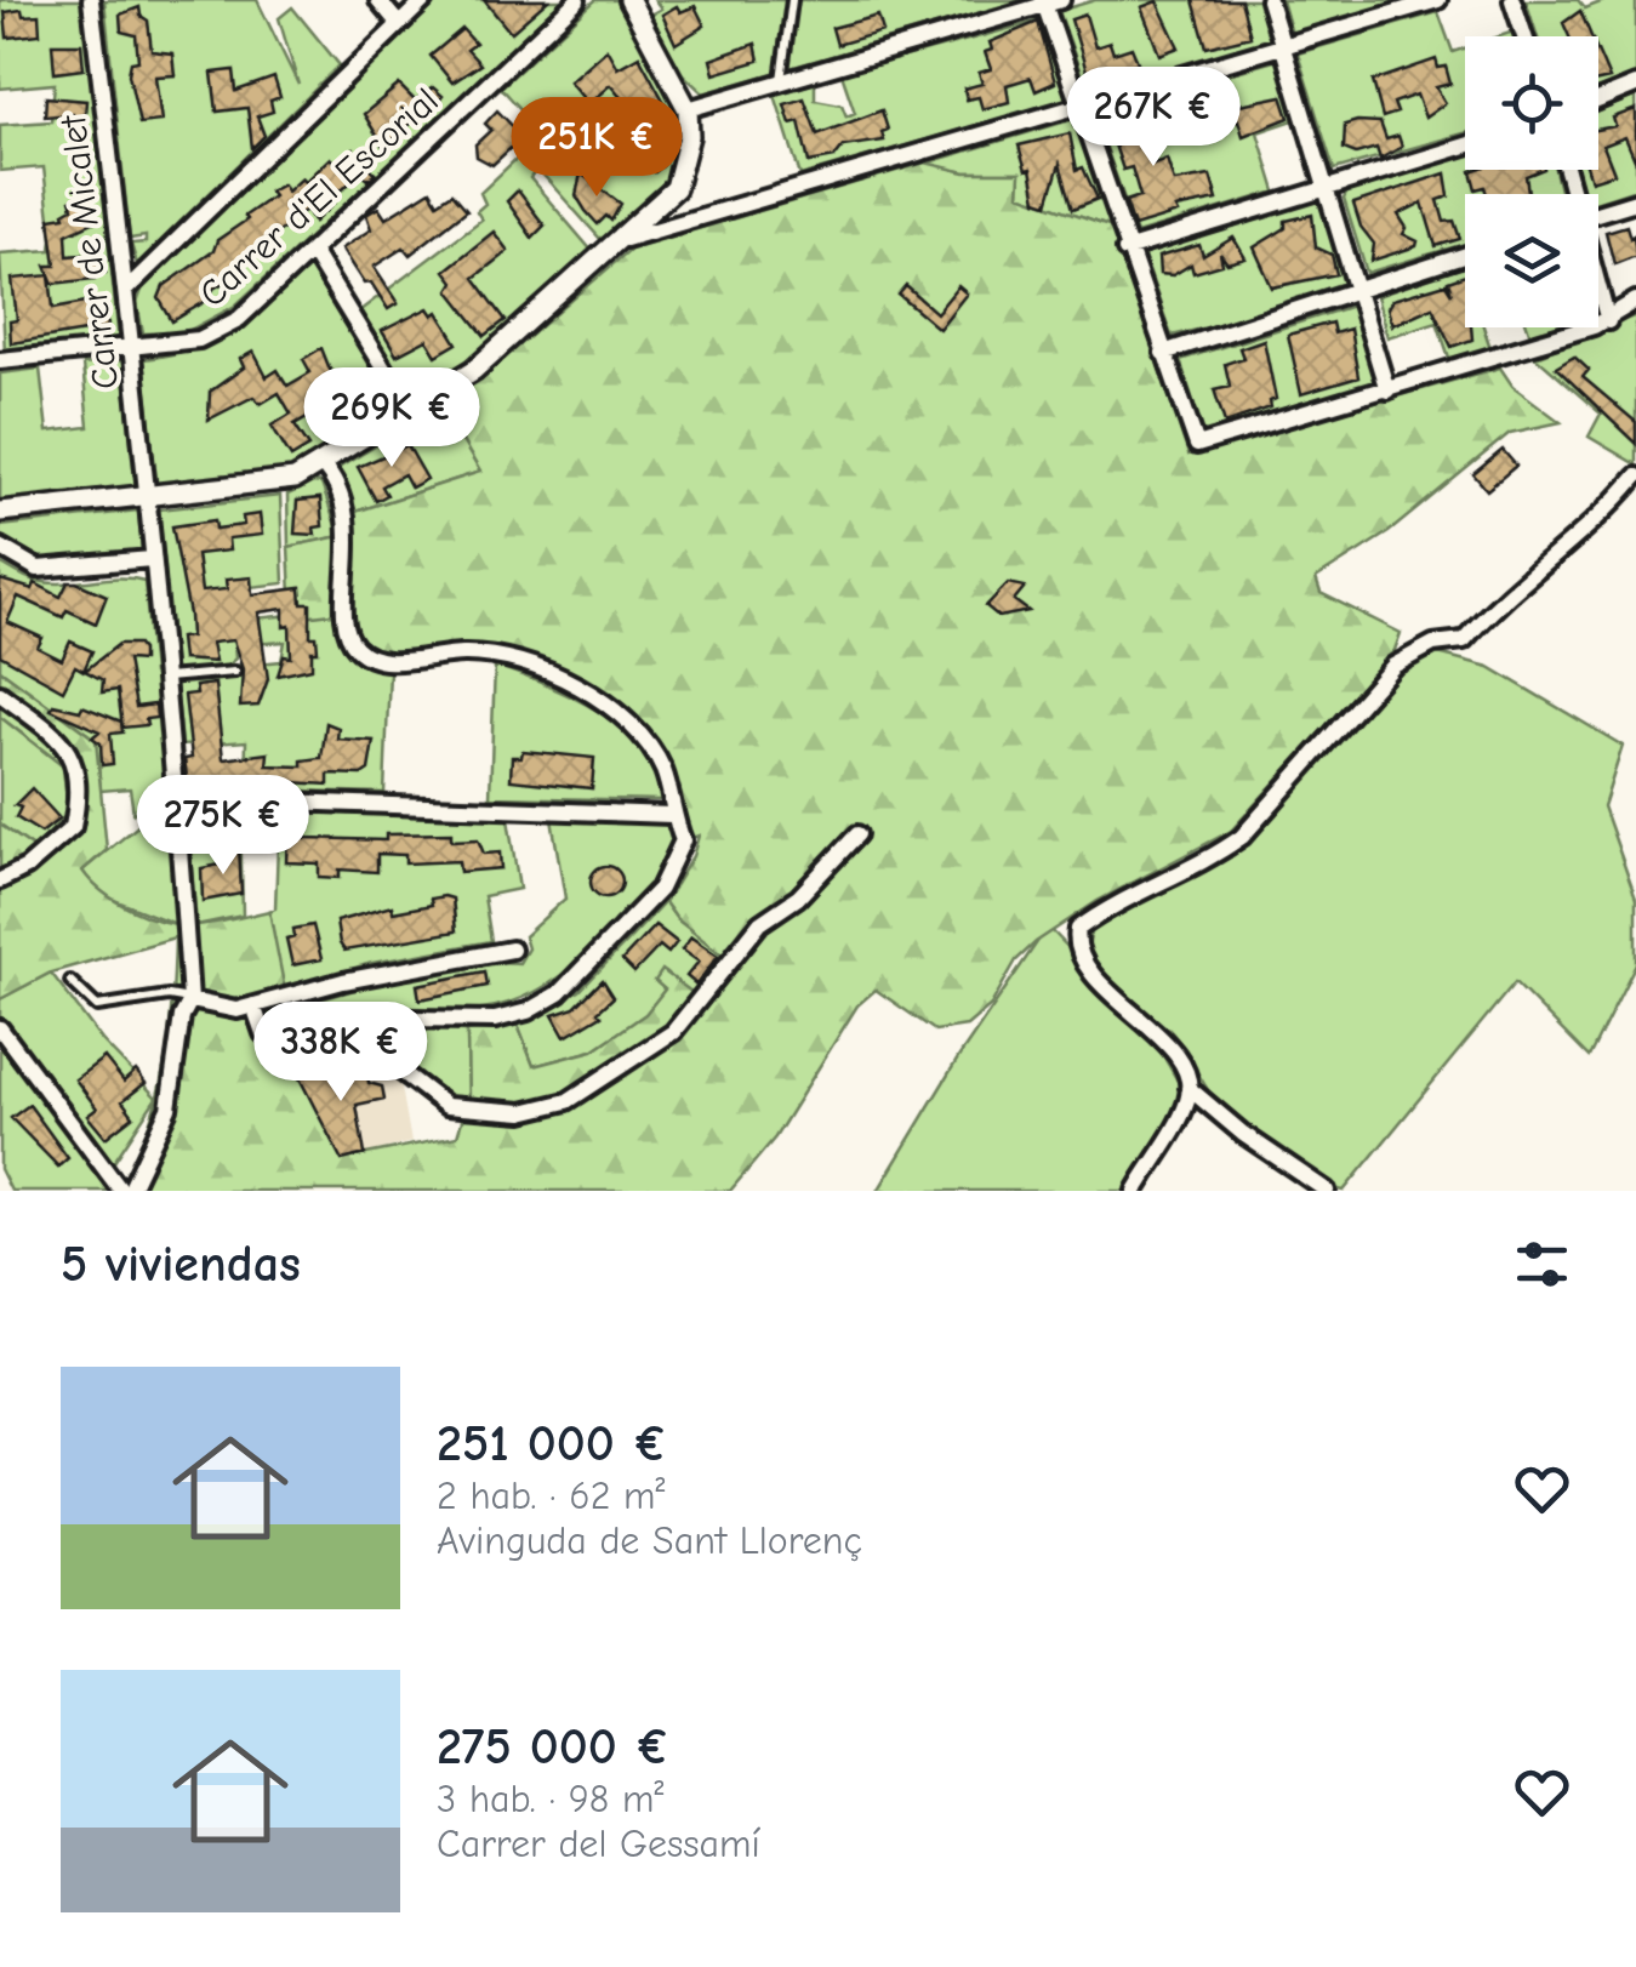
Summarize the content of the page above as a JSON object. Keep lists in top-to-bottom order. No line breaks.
{"streets":{"street":["Carrer d'El Escorial","Carrer de Micalet"]},"crossings":[["Carrer d'El Escorial","Carrer de Micalet"]],"page":{"price":["267K €","251K €","269K €","275K €","338K €"],"heading":"5 viviendas","list":[{"name":"251 000 €","note":"2 hab. · 62 m² · Avinguda de Sant Llorenç"},{"name":"275 000 €","note":"3 hab. · 98 m² · Carrer del Gessamí"}]}}
